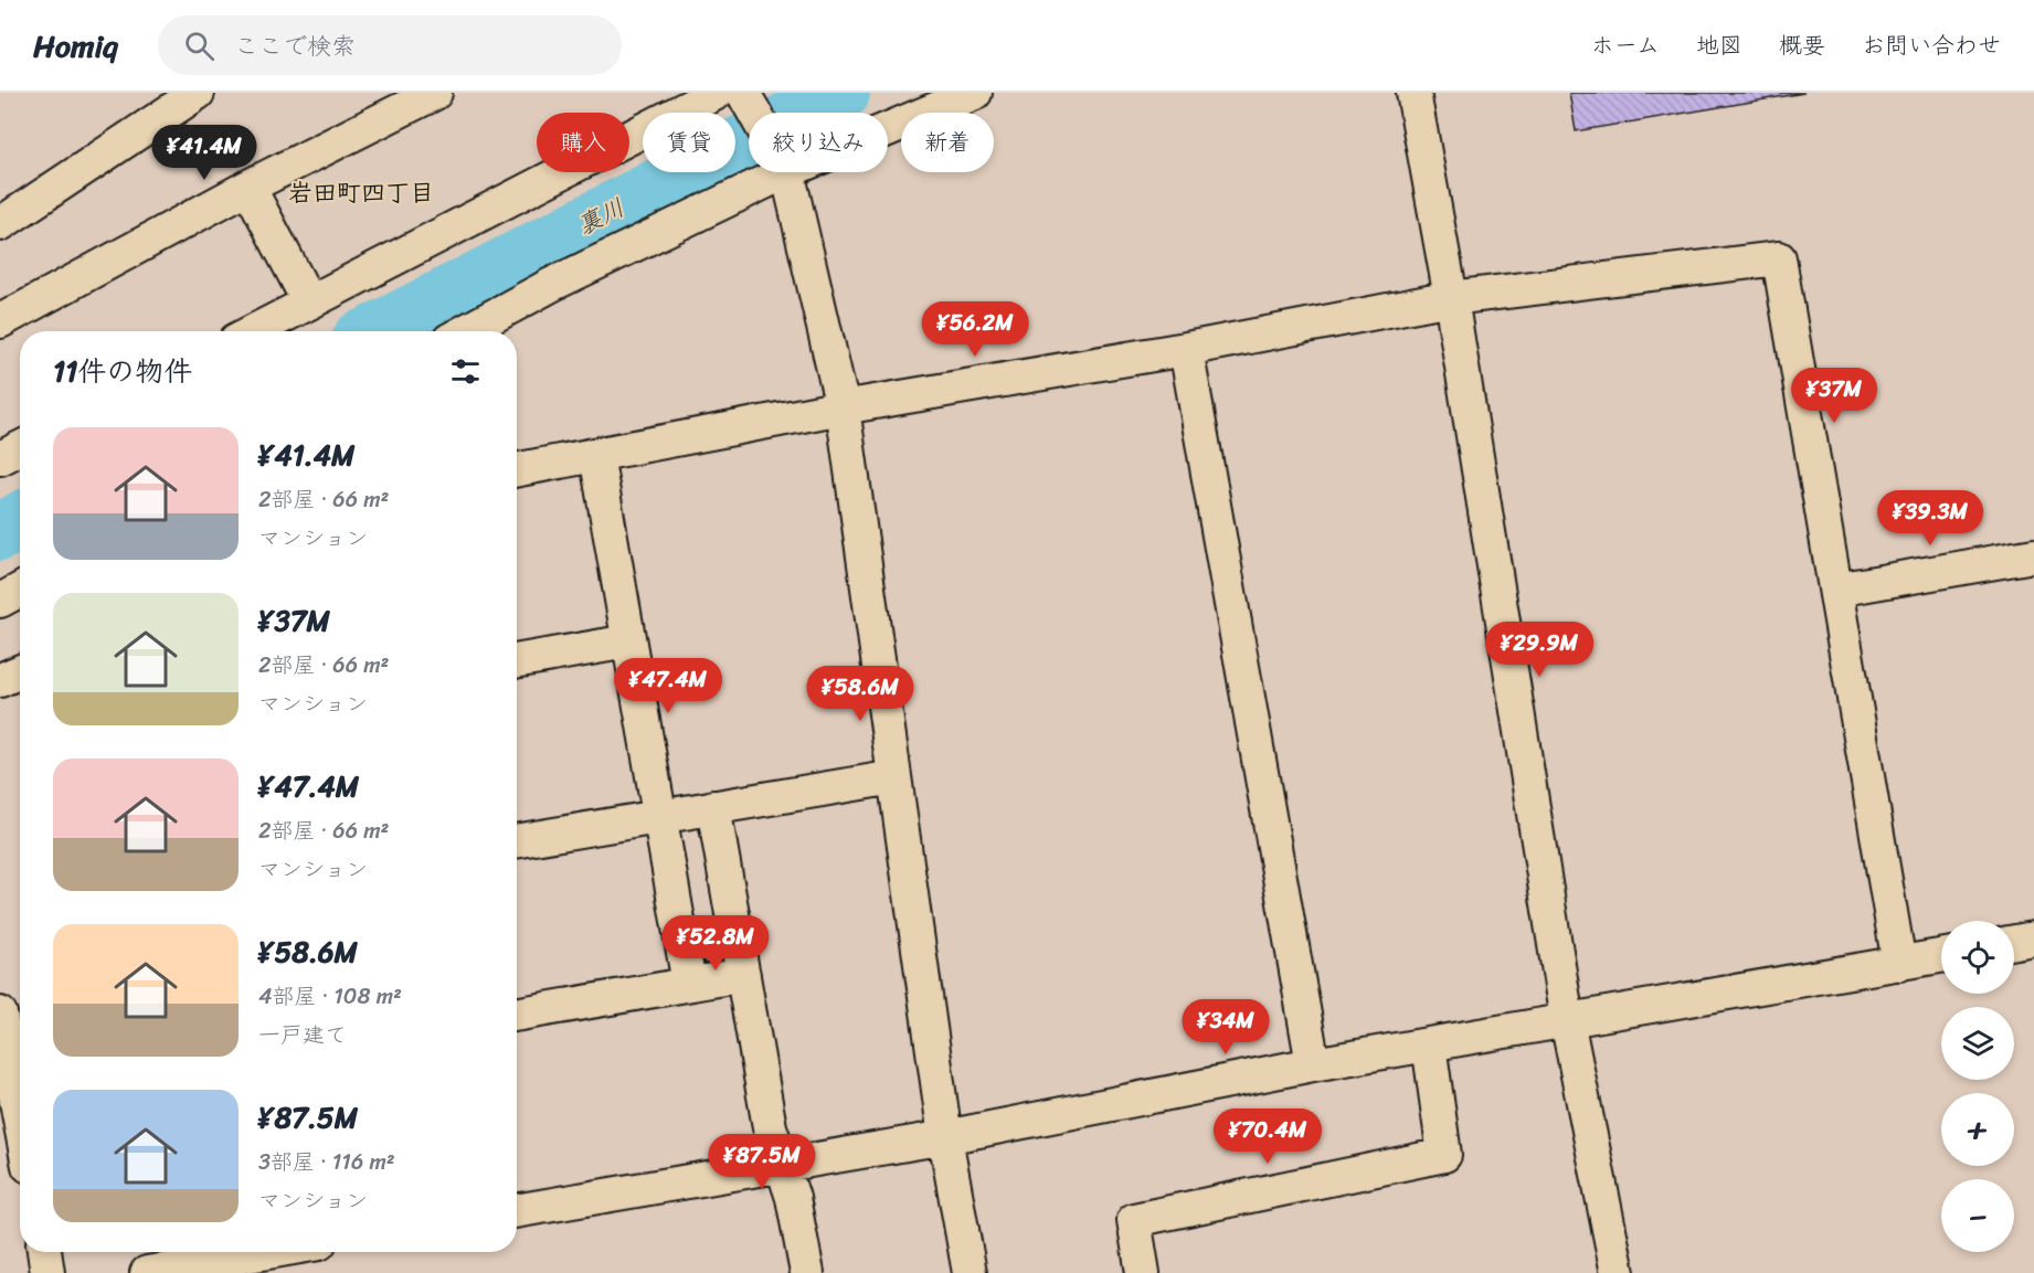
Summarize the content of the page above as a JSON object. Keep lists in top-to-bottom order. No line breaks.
{"districts":["岩田町四丁目"],"water":["裏川"],"page":{"header":"Homiq","search":"ここで検索","nav":["ホーム","地図","概要","お問い合わせ"],"chip":["購入","賃貸","絞り込み","新着"],"price":["¥41.4M","¥56.2M","¥37M","¥39.3M","¥29.9M","¥47.4M","¥58.6M","¥52.8M","¥34M","¥70.4M","¥87.5M"],"heading":"11件の物件","list":[{"name":"¥41.4M","note":"2部屋 · 66 m² · マンション"},{"name":"¥37M","note":"2部屋 · 66 m² · マンション"},{"name":"¥47.4M","note":"2部屋 · 66 m² · マンション"},{"name":"¥58.6M","note":"4部屋 · 108 m² · 一戸建て"},{"name":"¥87.5M","note":"3部屋 · 116 m² · マンション"}],"map_buttons":["+","−"]}}
